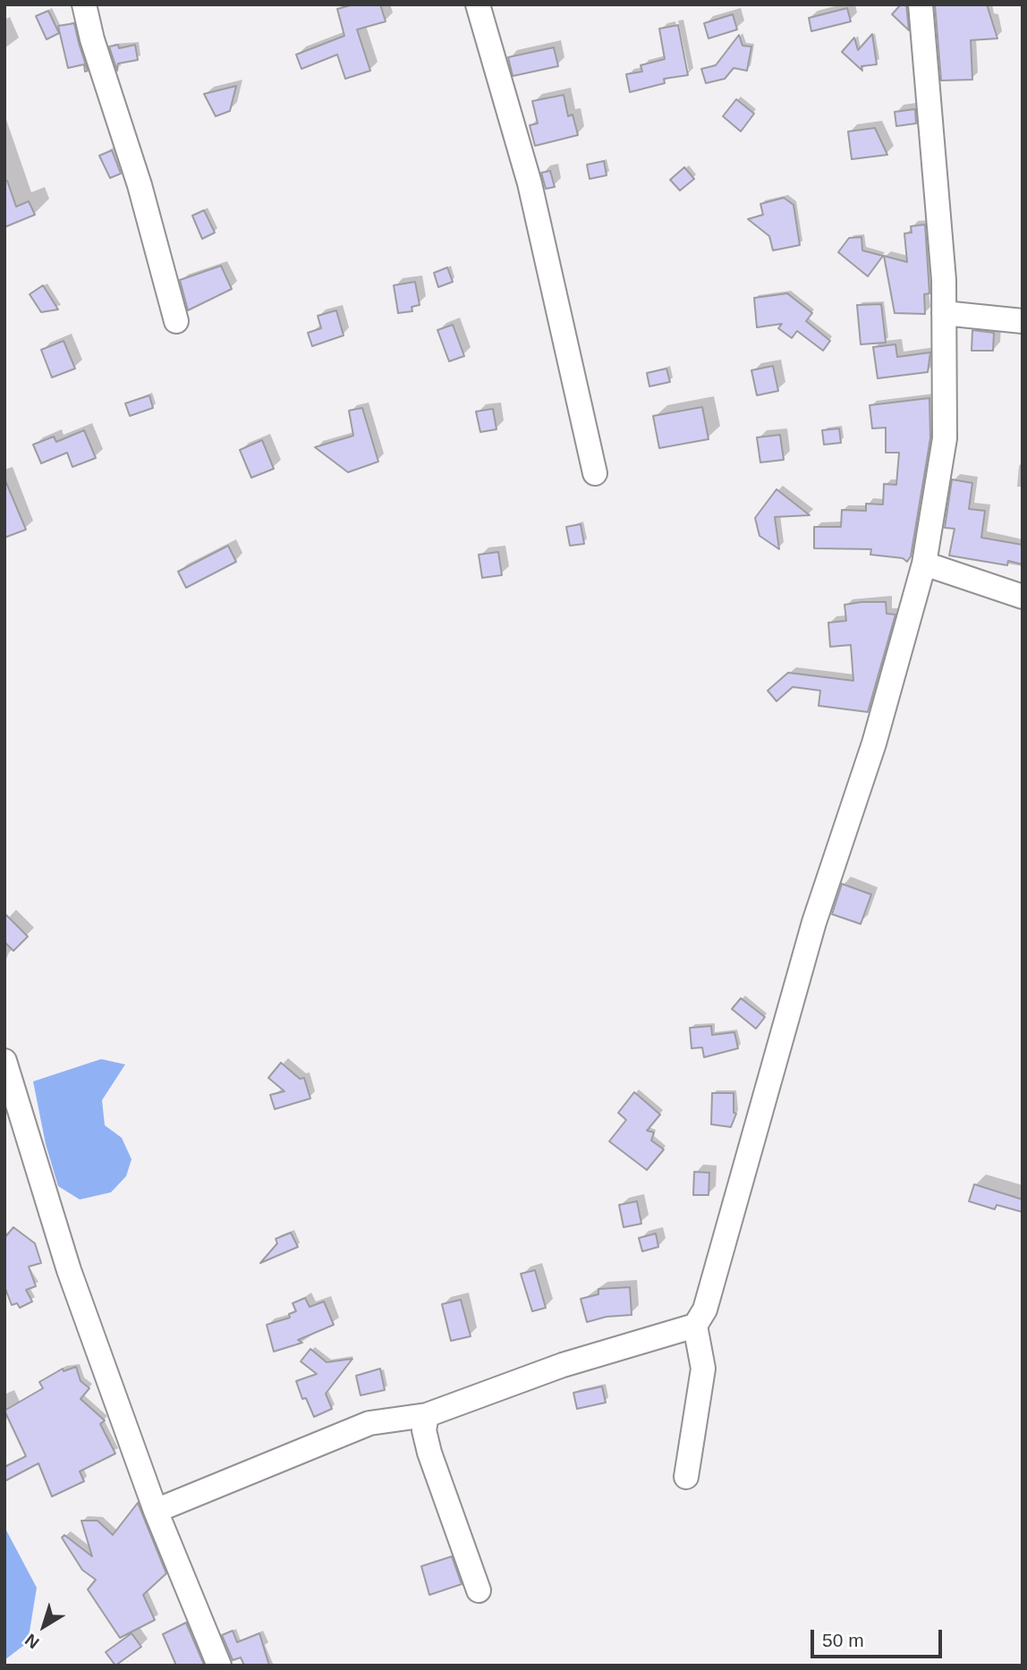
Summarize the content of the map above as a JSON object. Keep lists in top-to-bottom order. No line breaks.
{"scale_bar":"50 m","north":"bottom left"}
